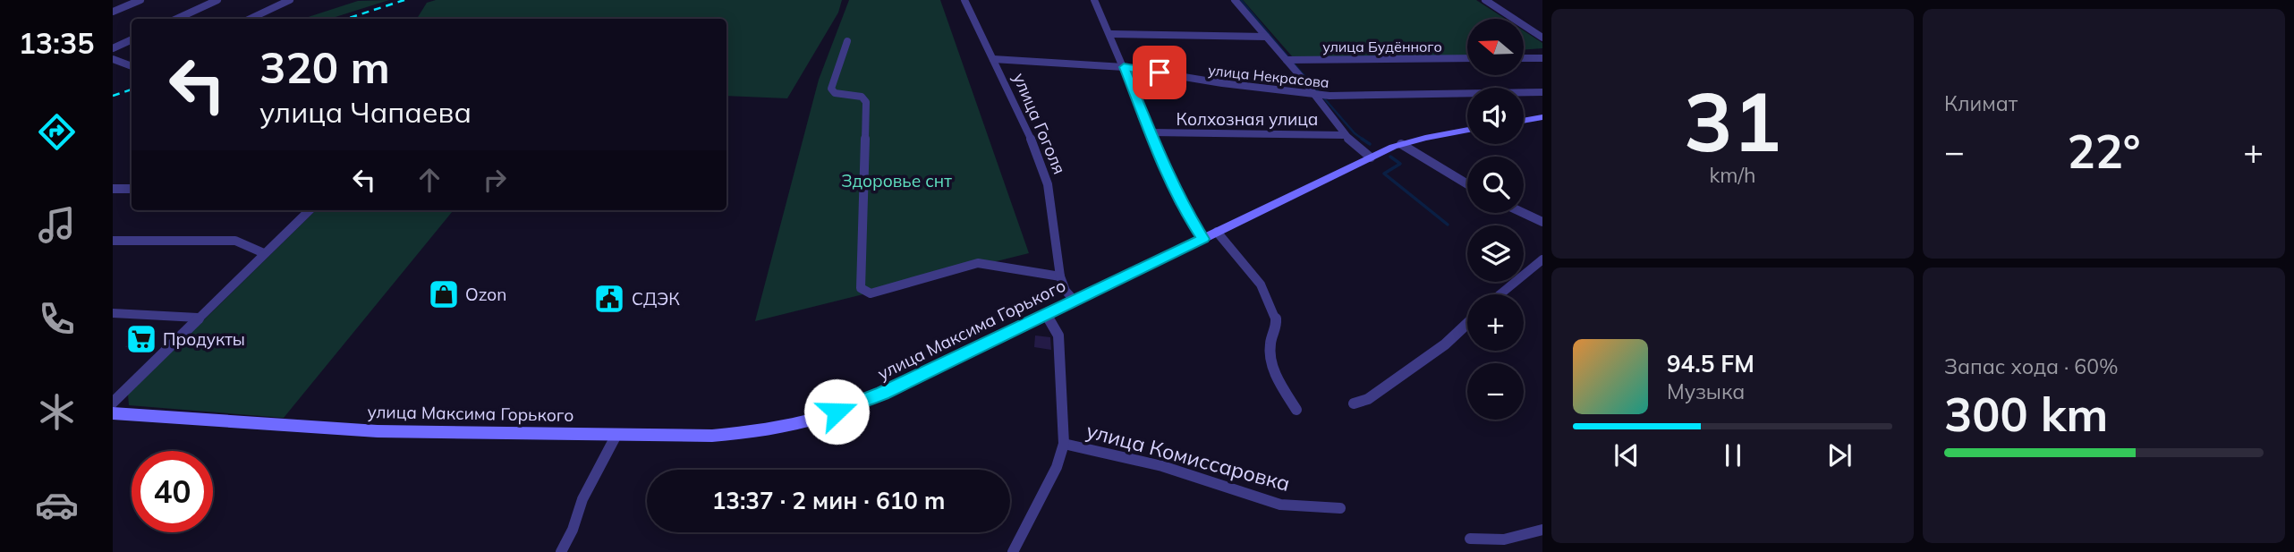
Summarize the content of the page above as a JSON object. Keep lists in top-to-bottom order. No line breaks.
{"streets":{"street":["улица Будённого","улица Некрасова","Колхозная улица","улица Гоголя","улица Максима Горького","улица Комиссаровка"]},"crossings":[["улица Некрасова","улица Гоголя"],["улица Гоголя","улица Максима Горького"]],"parks":["Здоровье снт"],"places":{"shop":["Ozon"],"public building":["СДЭК"],"supermarket":["Продукты"]},"north":"left","page":{"tabs":"13:35","tile":[["31","km/h"],"Климат",["Запас хода · 60%","300 km"]],"map_buttons":["+","−"],"turn":["320 m","улица Чапаева"],"heat":["−","22°","+"],"song":["94.5 FM","Музыка"],"limit":"40","trip":"13:37 · 2 мин · 610 m"}}
